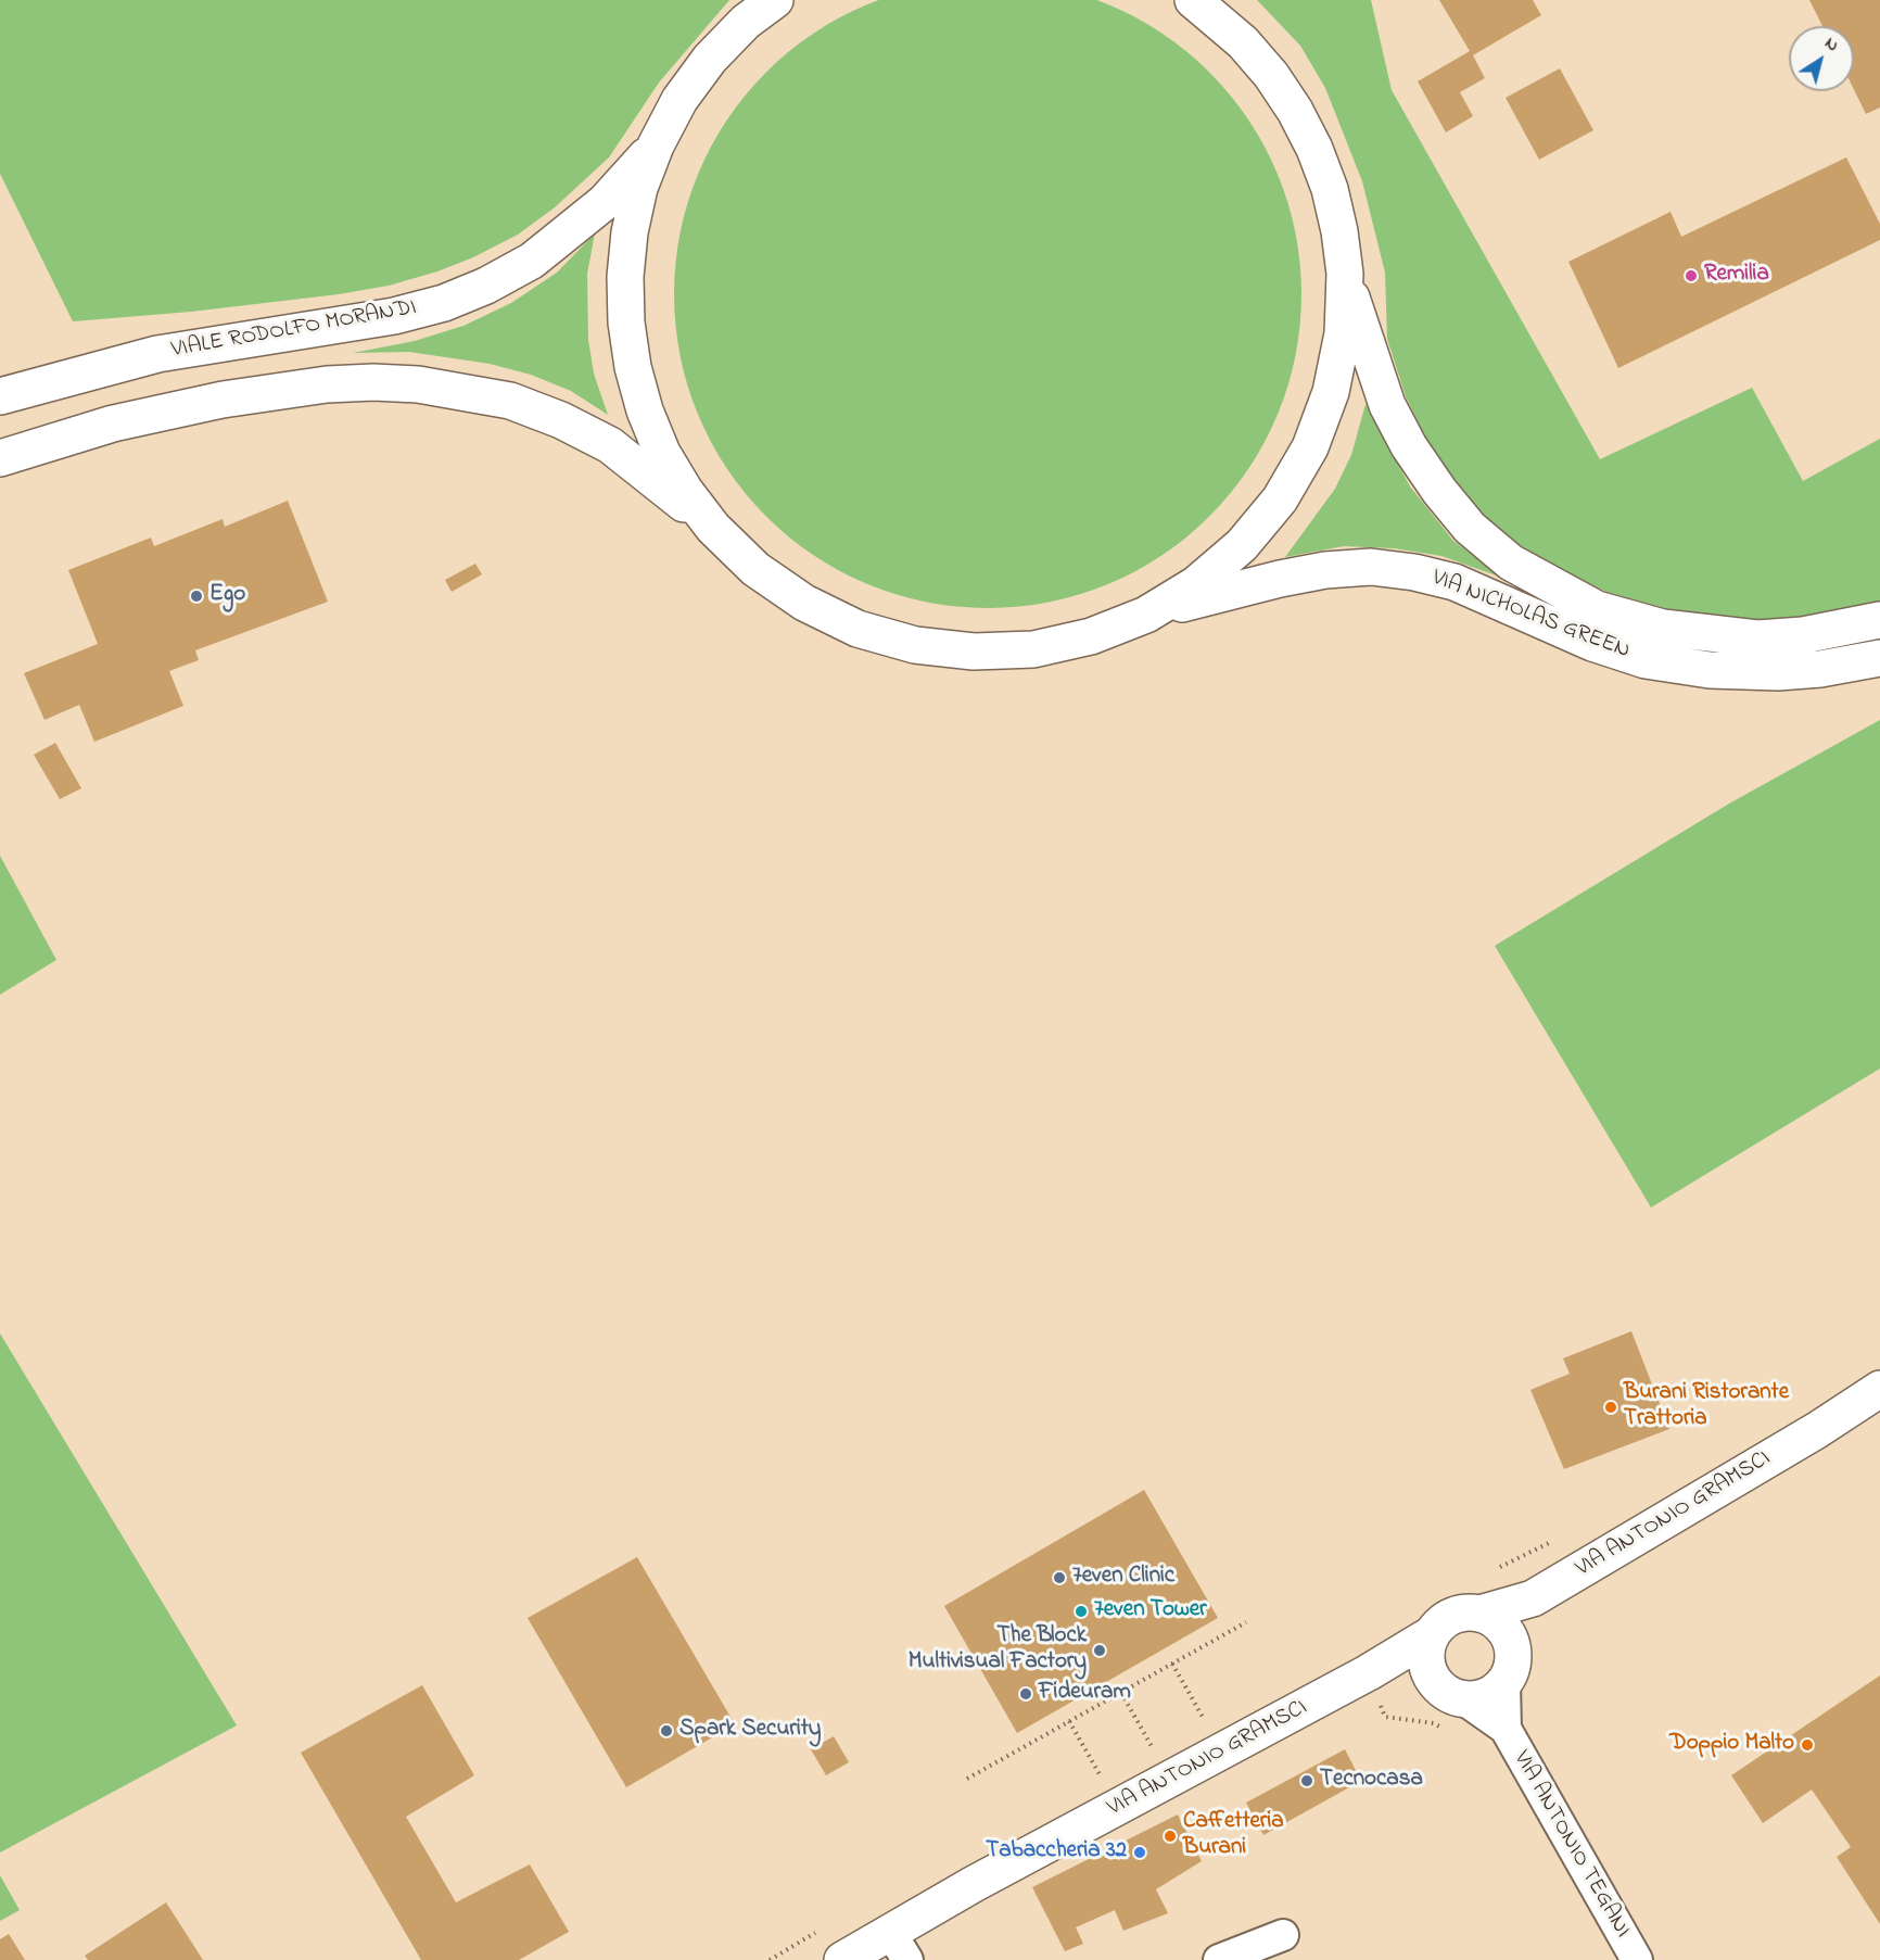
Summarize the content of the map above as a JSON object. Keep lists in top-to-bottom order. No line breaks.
{"streets":{"street":["VIALE RODOLFO MORANDI","VIA NICHOLAS GREEN","VIA ANTONIO GRAMSCI","VIA ANTONIO TEGANI"]},"crossings":[["VIALE RODOLFO MORANDI","VIA NICHOLAS GREEN"],["VIA ANTONIO GRAMSCI","VIA ANTONIO TEGANI"]],"places":["Remilia","Ego","Burani Ristorante Trattoria","7even Clinic","7even Tower","The Block Multivisual Factory","Fideuram","Spark Security","Doppio Malto","Tecnocasa","Caffetteria Burani","Tabaccheria 32"],"north":"top right"}
